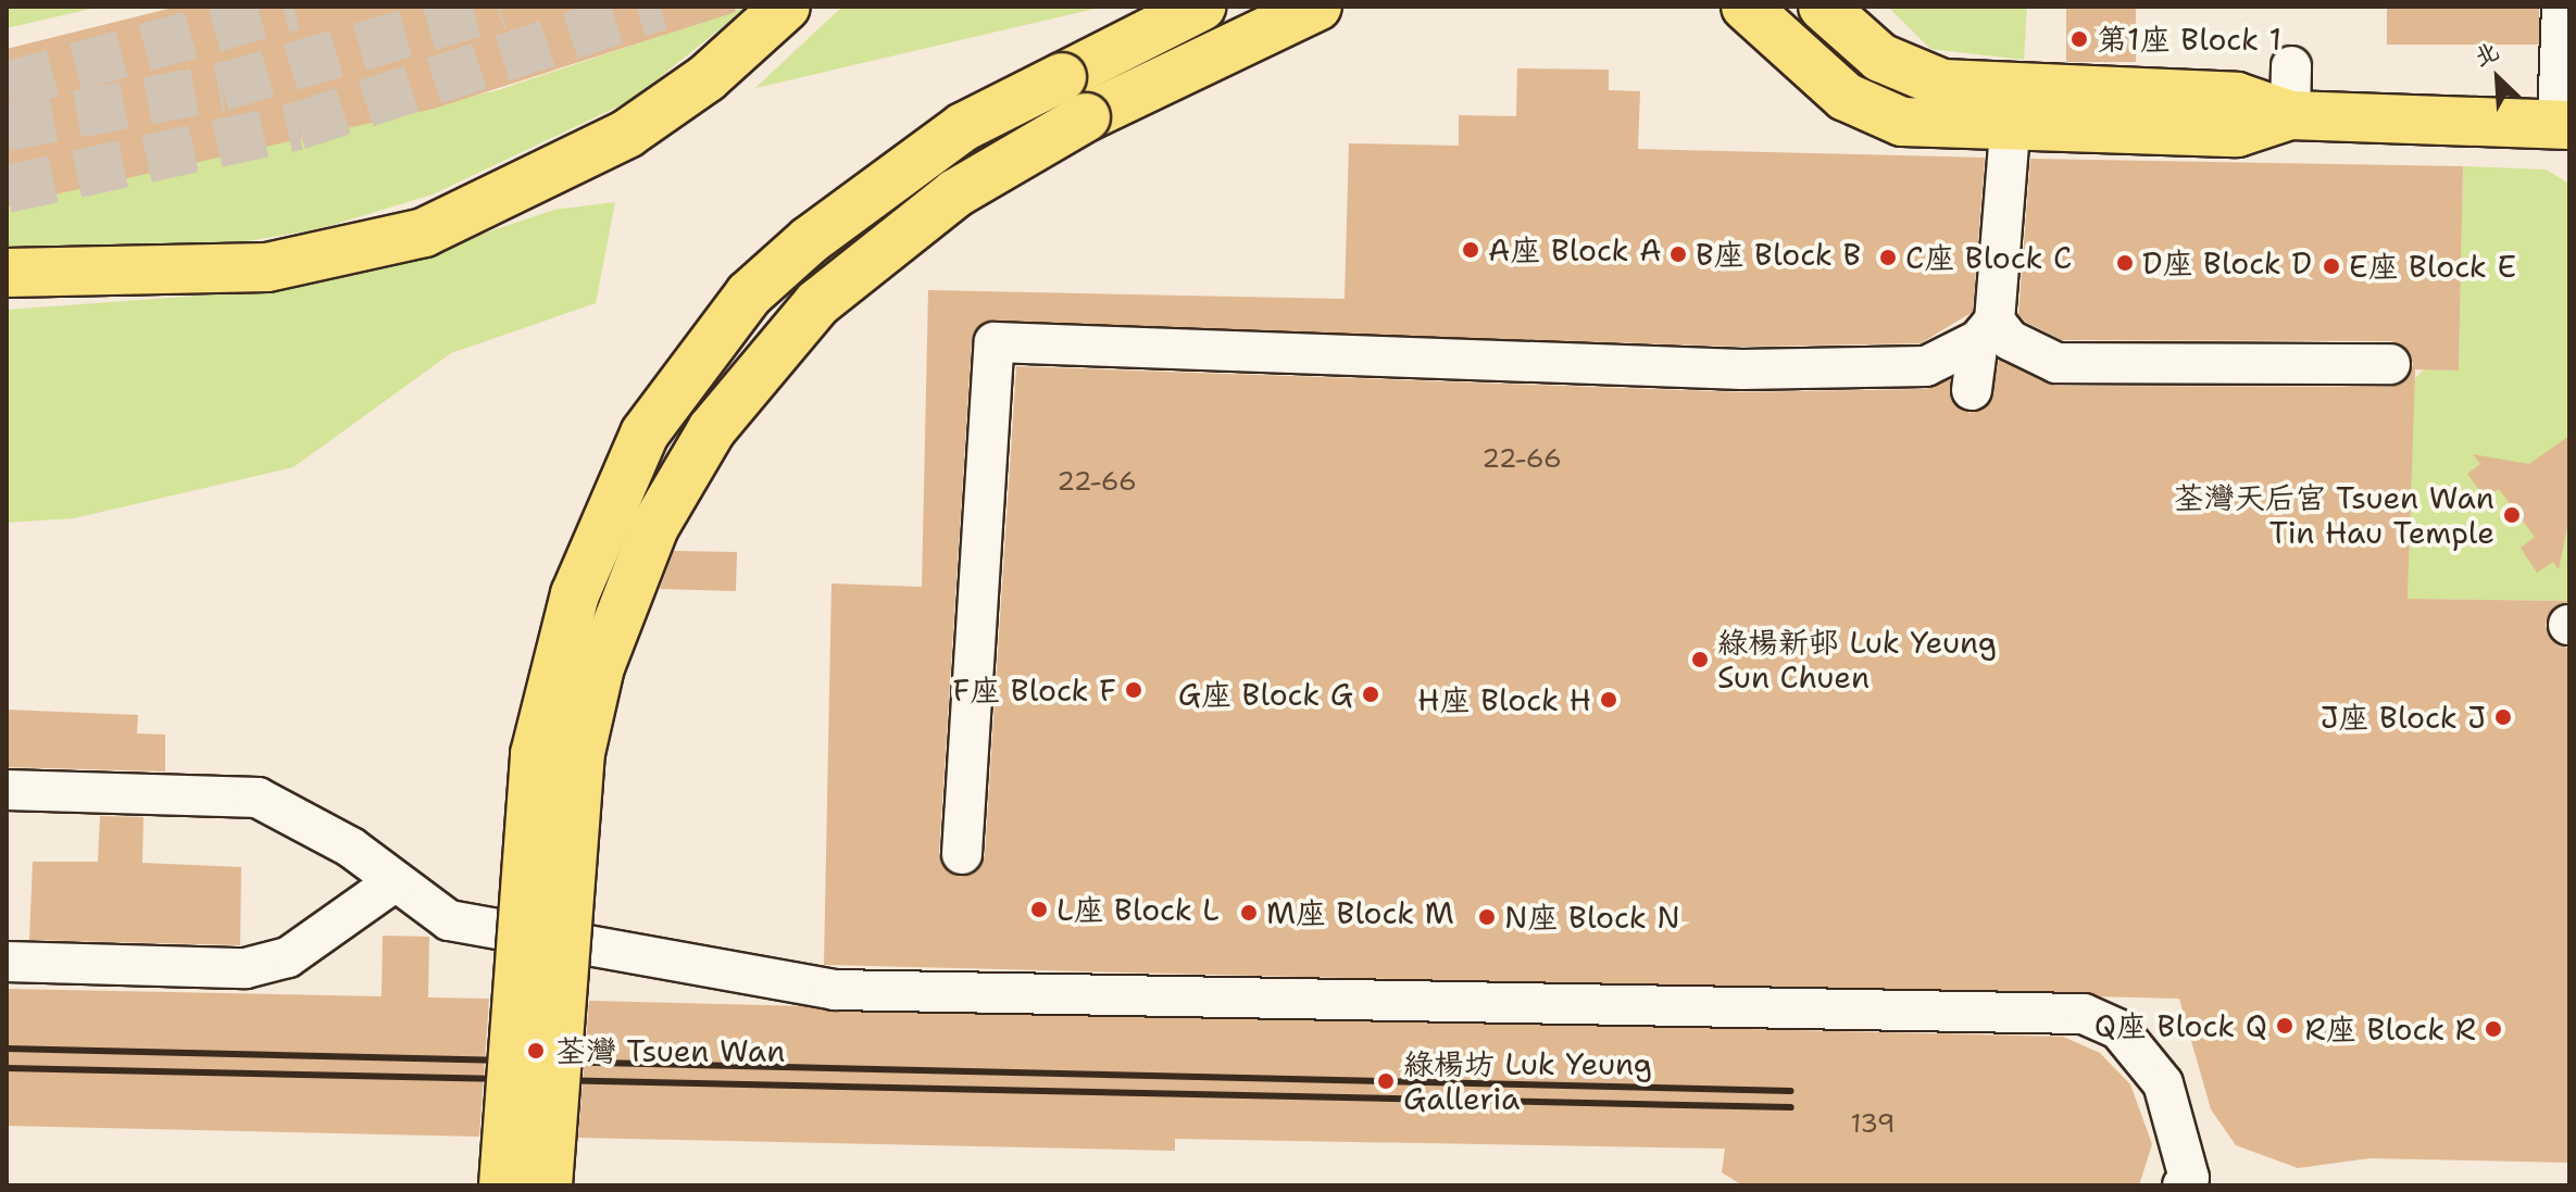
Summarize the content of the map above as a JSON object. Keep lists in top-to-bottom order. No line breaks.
{"places":["第1座 Block 1","A座 Block A","B座 Block B","C座 Block C","D座 Block D","E座 Block E","荃灣天后宮 Tsuen Wan Tin Hau Temple","綠楊新邨 Luk Yeung Sun Chuen","F座 Block F","G座 Block G","H座 Block H","J座 Block J","L座 Block L","M座 Block M","N座 Block N","Q座 Block Q","R座 Block R","荃灣 Tsuen Wan","綠楊坊 Luk Yeung Galleria"],"house_numbers":["22-66","22-66","139"],"north":"top left"}
